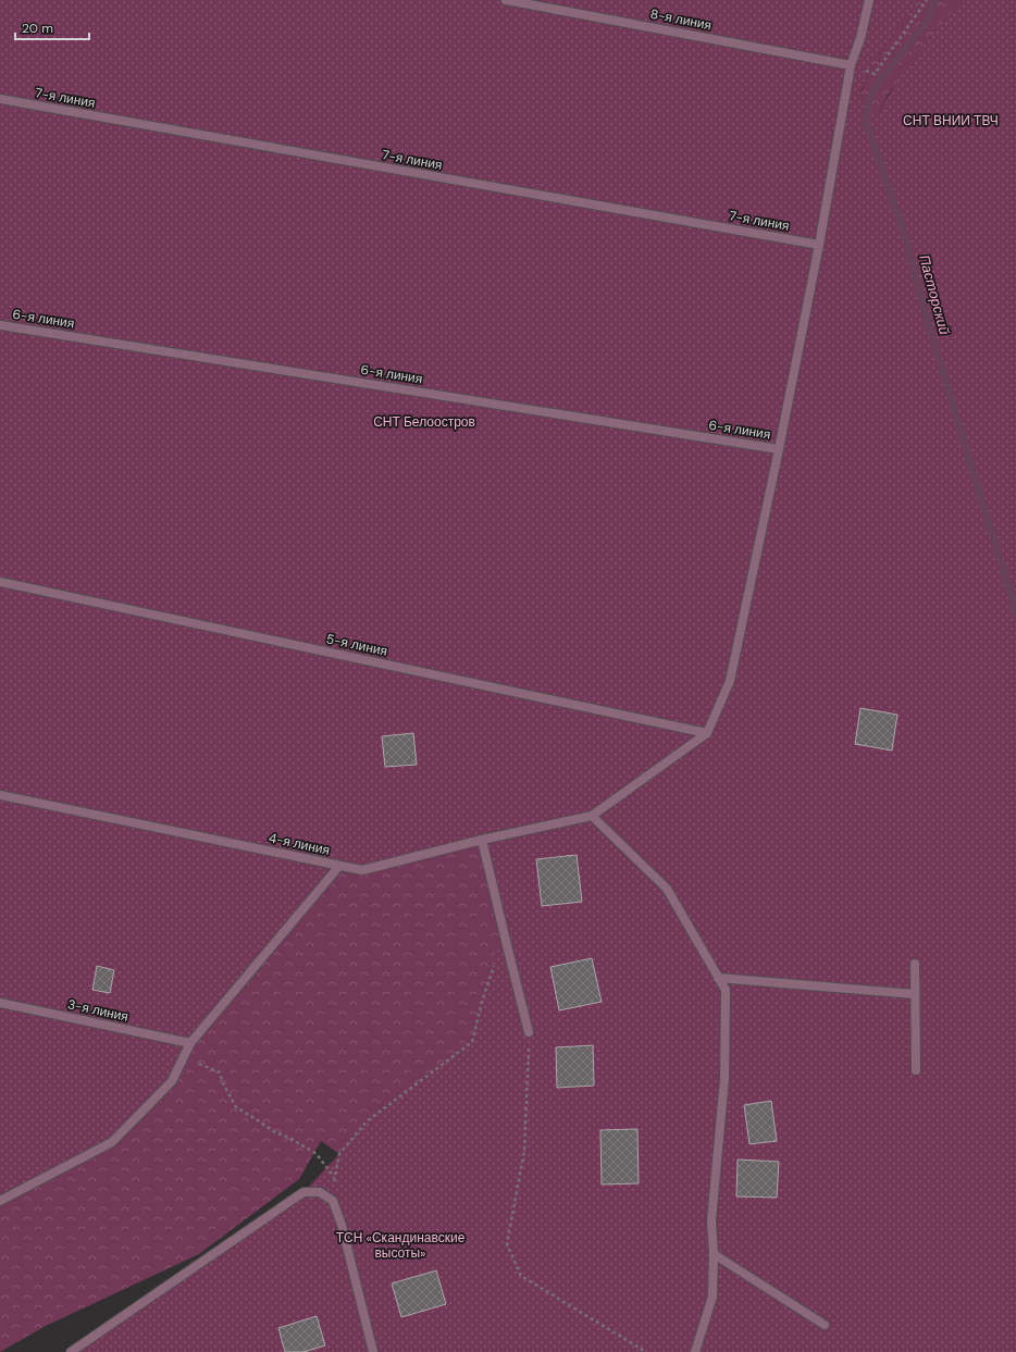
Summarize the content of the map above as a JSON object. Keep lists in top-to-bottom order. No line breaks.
{"streets":{"street":["8-я линия","7-я линия","6-я линия","5-я линия","4-я линия","3-я линия"]},"water":["Пасторский"],"parks":["СНТ ВНИИ ТВЧ","СНТ Белоостров","ТСН «Скандинавские высоты»"],"scale_bar":"20 m"}
